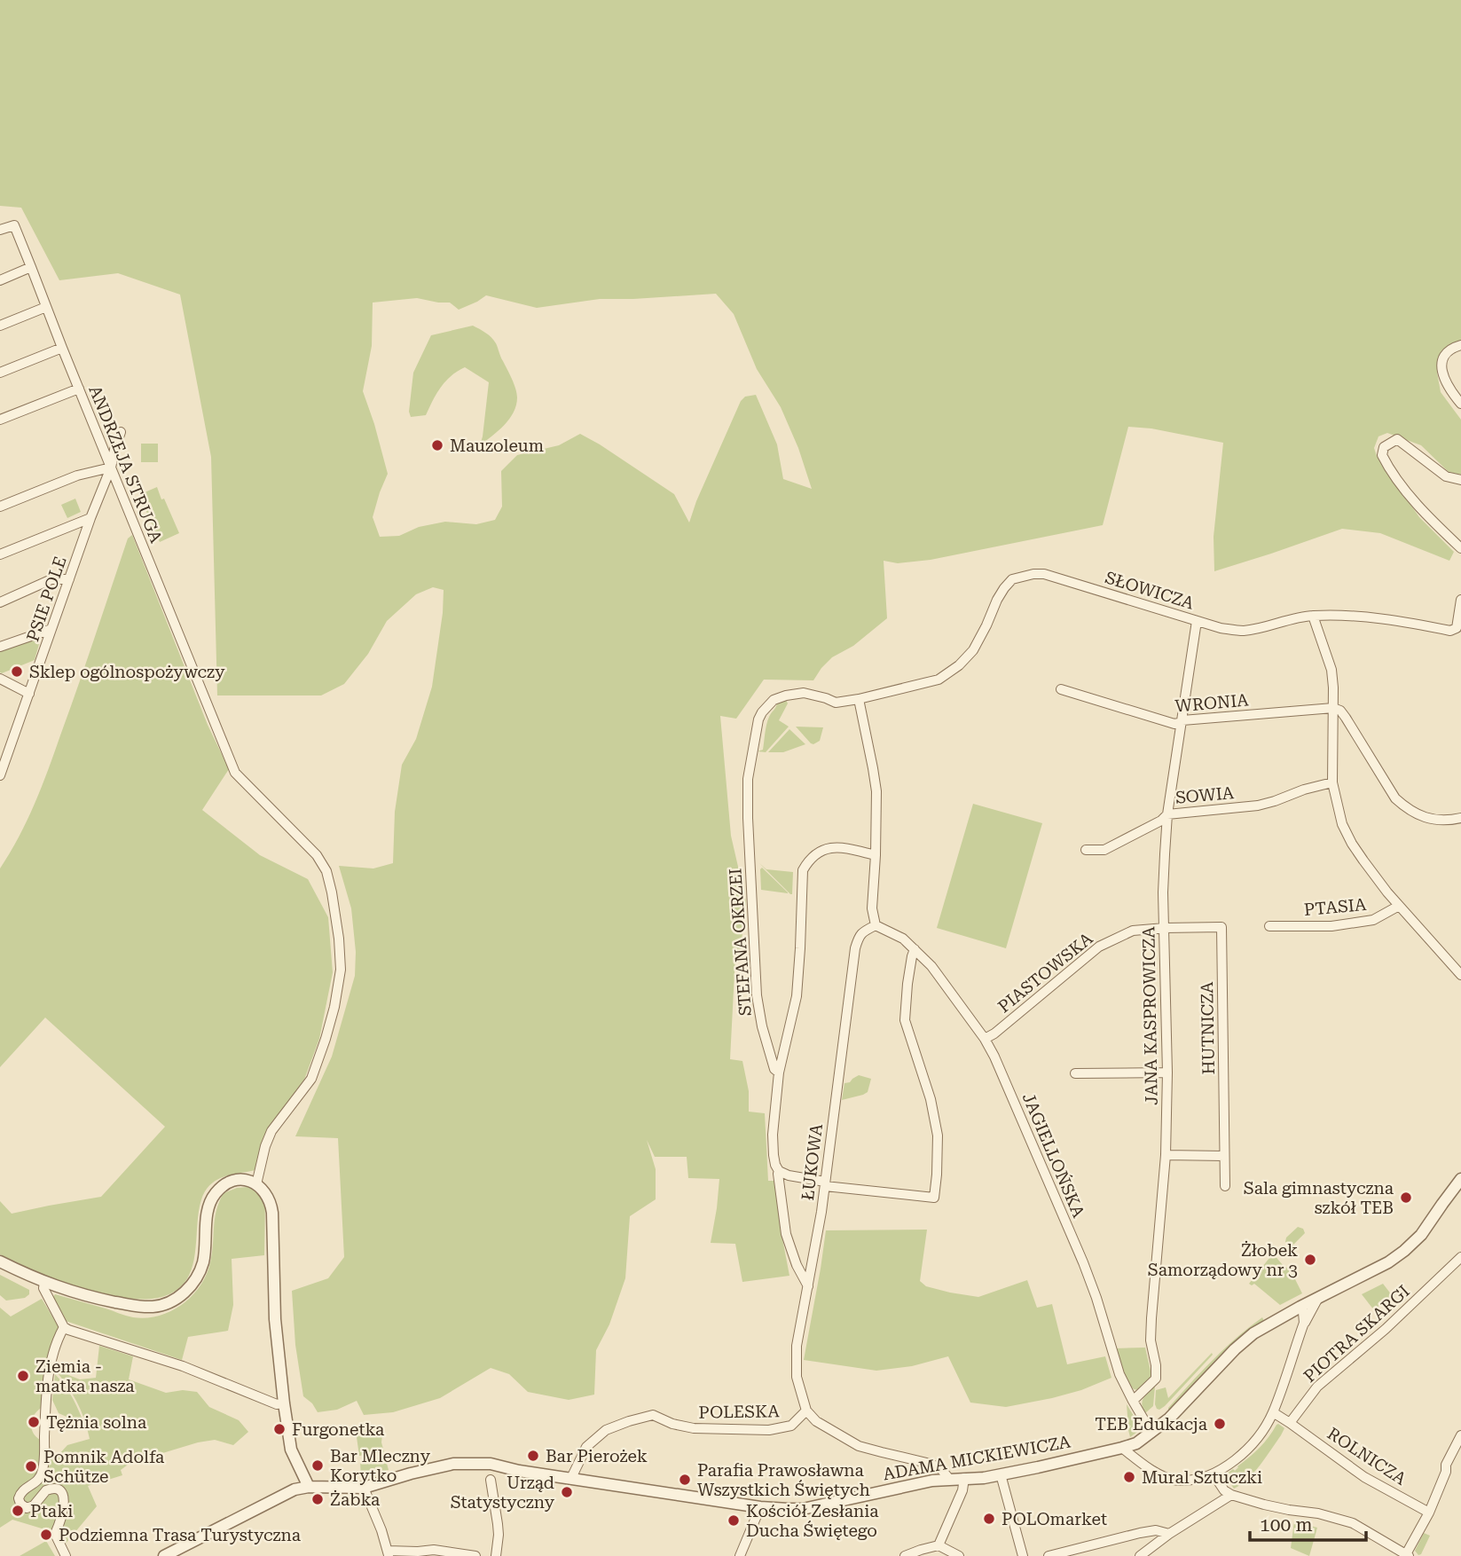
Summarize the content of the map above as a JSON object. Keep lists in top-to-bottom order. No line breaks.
{"streets":{"street":["ANDRZEJA STRUGA","SŁOWICZA","PSIE POLE","WRONIA","SOWIA","PTASIA","STEFANA OKRZEI","PIASTOWSKA","JANA KASPROWICZA","HUTNICZA","JAGIELLOŃSKA","ŁUKOWA","PIOTRA SKARGI","POLESKA","ROLNICZA","ADAMA MICKIEWICZA"]},"crossings":[["ANDRZEJA STRUGA","PSIE POLE"],["SŁOWICZA","STEFANA OKRZEI"],["SŁOWICZA","JANA KASPROWICZA"],["WRONIA","JANA KASPROWICZA"],["SOWIA","JANA KASPROWICZA"],["PIASTOWSKA","JANA KASPROWICZA"],["PIASTOWSKA","HUTNICZA"],["PIASTOWSKA","JAGIELLOŃSKA"],["JANA KASPROWICZA","HUTNICZA"],["JANA KASPROWICZA","JAGIELLOŃSKA"],["JAGIELLOŃSKA","ŁUKOWA"],["JAGIELLOŃSKA","ADAMA MICKIEWICZA"],["ŁUKOWA","POLESKA"],["PIOTRA SKARGI","ROLNICZA"],["POLESKA","ADAMA MICKIEWICZA"]],"places":["Mauzoleum","Sklep ogólnospożywczy","Sala gimnastyczna szkół TEB","Żłobek Samorządowy nr 3","Ziemia - matka nasza","Tężnia solna","TEB Edukacja","Furgonetka","Bar Pierożek","Bar Mleczny Korytko","Pomnik Adolfa Schütze","Mural Sztuczki","Parafia Prawosławna Wszystkich Świętych","Urząd Statystyczny","Żabka","Ptaki","POLOmarket","Kościół Zesłania Ducha Świętego","Podziemna Trasa Turystyczna"],"scale_bar":"100 m"}
